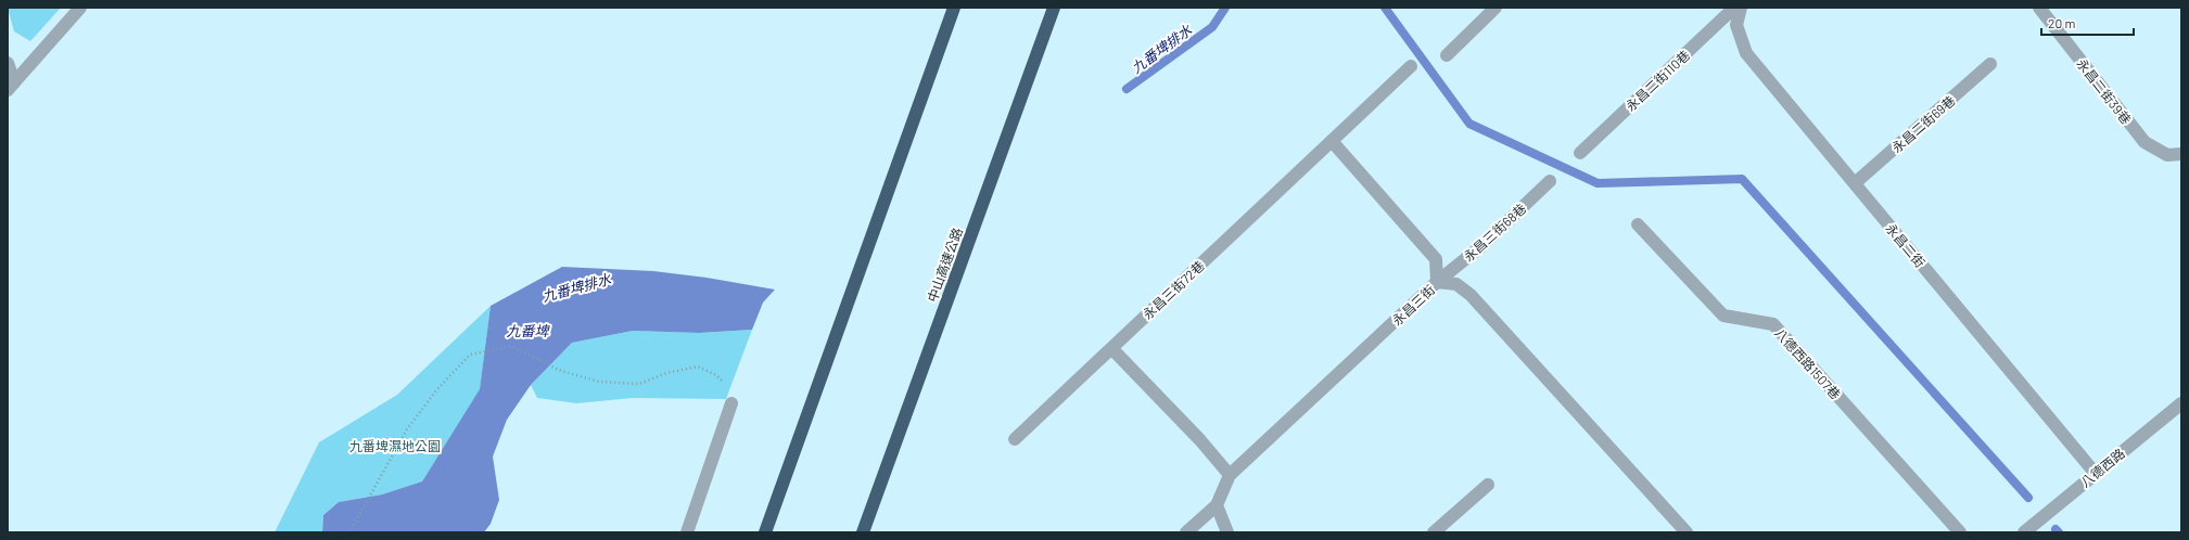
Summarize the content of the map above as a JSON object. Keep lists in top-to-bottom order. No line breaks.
{"streets":{"highway":["中山高速公路"],"street":["永昌二街110巷","永昌二街39巷","永昌二街69巷","永昌三街68巷","永昌二街","永昌三街72巷","永昌三街","八德西路1507巷","八德西路"]},"crossings":[["永昌二街69巷","永昌二街"],["永昌三街68巷","永昌三街"],["永昌二街","八德西路"]],"water":["九番埤排水","九番埤"],"parks":["九番埤濕地公園"],"scale_bar":"20 m"}
